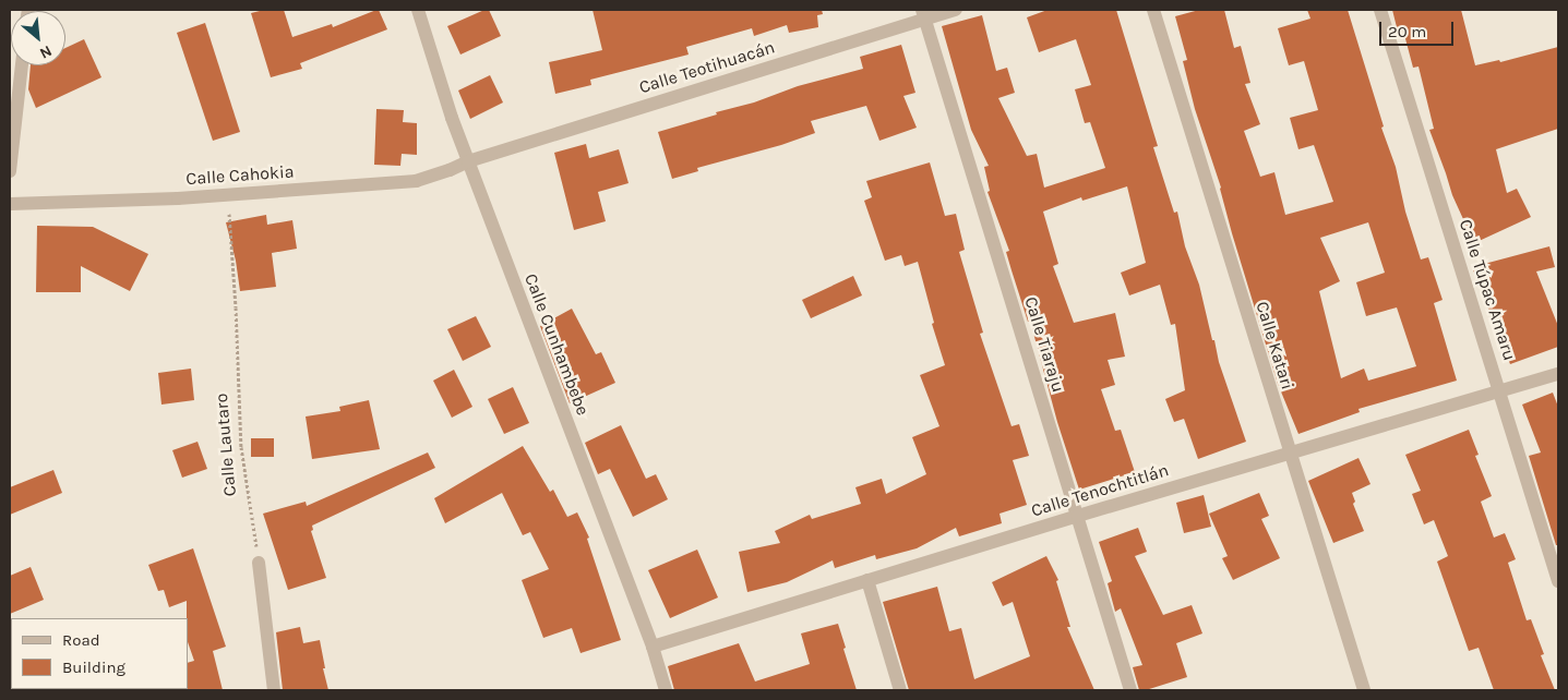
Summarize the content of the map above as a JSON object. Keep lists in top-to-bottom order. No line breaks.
{"streets":{"street":["Calle Teotihuacán","Calle Cahokia","Calle Túpac Amaru","Calle Cunhambebe","Calle Tiaraju","Calle Katari","Calle Tenochtitlán"],"path":["Calle Lautaro"]},"crossings":[["Calle Teotihuacán","Calle Cahokia"],["Calle Teotihuacán","Calle Cunhambebe"],["Calle Teotihuacán","Calle Tiaraju"],["Calle Cahokia","Calle Cunhambebe"],["Calle Cahokia","Calle Lautaro"],["Calle Túpac Amaru","Calle Tenochtitlán"],["Calle Cunhambebe","Calle Tenochtitlán"],["Calle Tiaraju","Calle Tenochtitlán"],["Calle Katari","Calle Tenochtitlán"]],"legend":["Road","Building"],"scale_bar":"20 m","north":"bottom right"}
